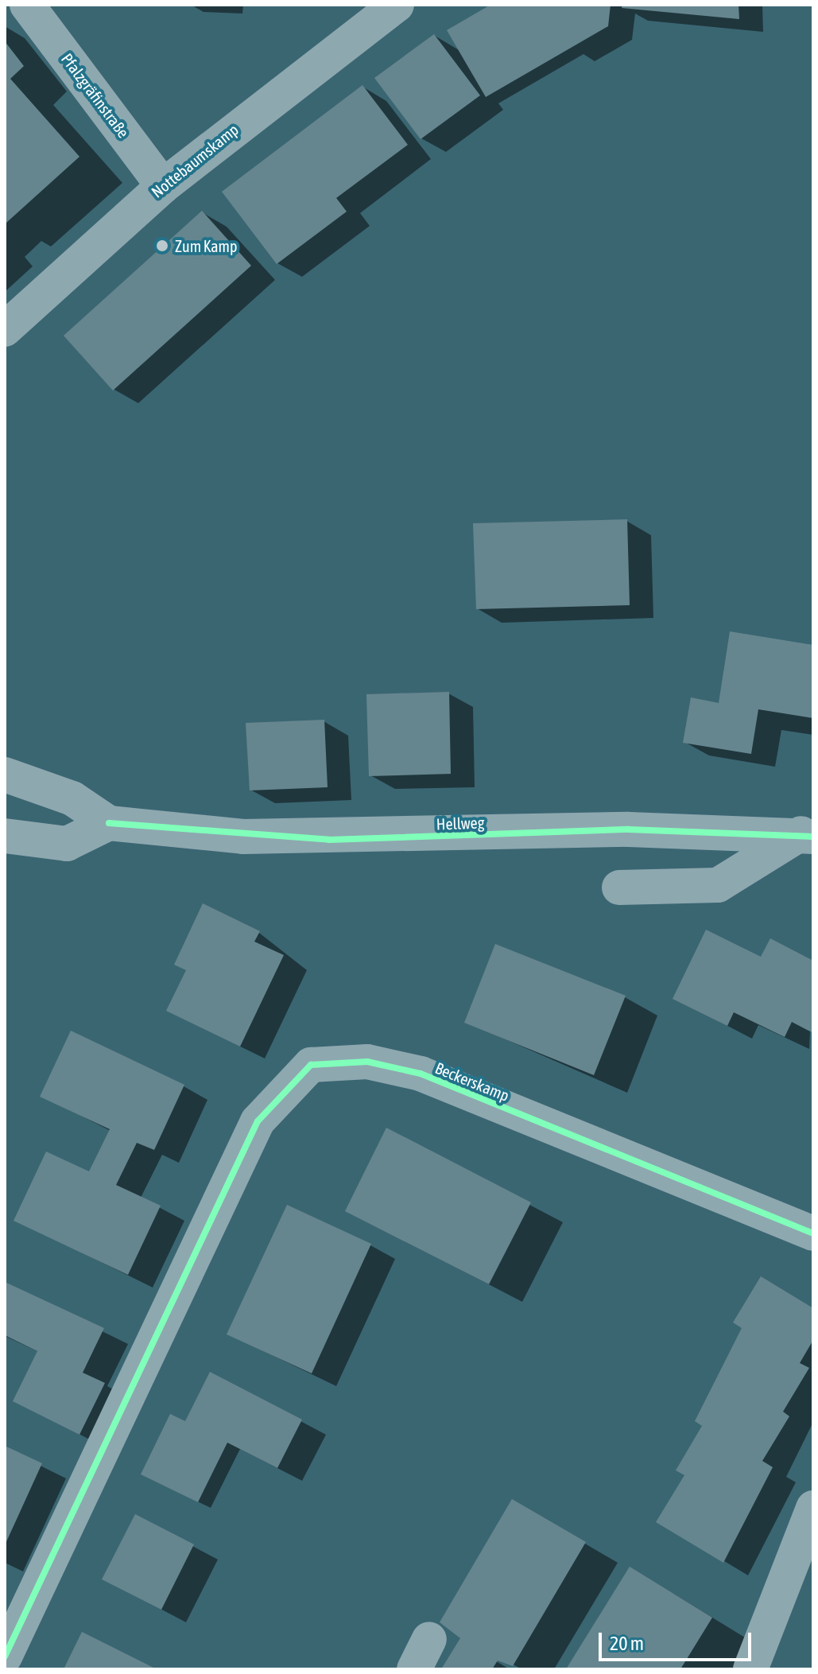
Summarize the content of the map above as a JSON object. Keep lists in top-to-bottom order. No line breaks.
{"streets":{"street":["Pfalzgräfinstraße","Nottebaumskamp","Hellweg","Beckerskamp"]},"crossings":[["Pfalzgräfinstraße","Nottebaumskamp"]],"places":["Zum Kamp"],"scale_bar":"20 m"}
